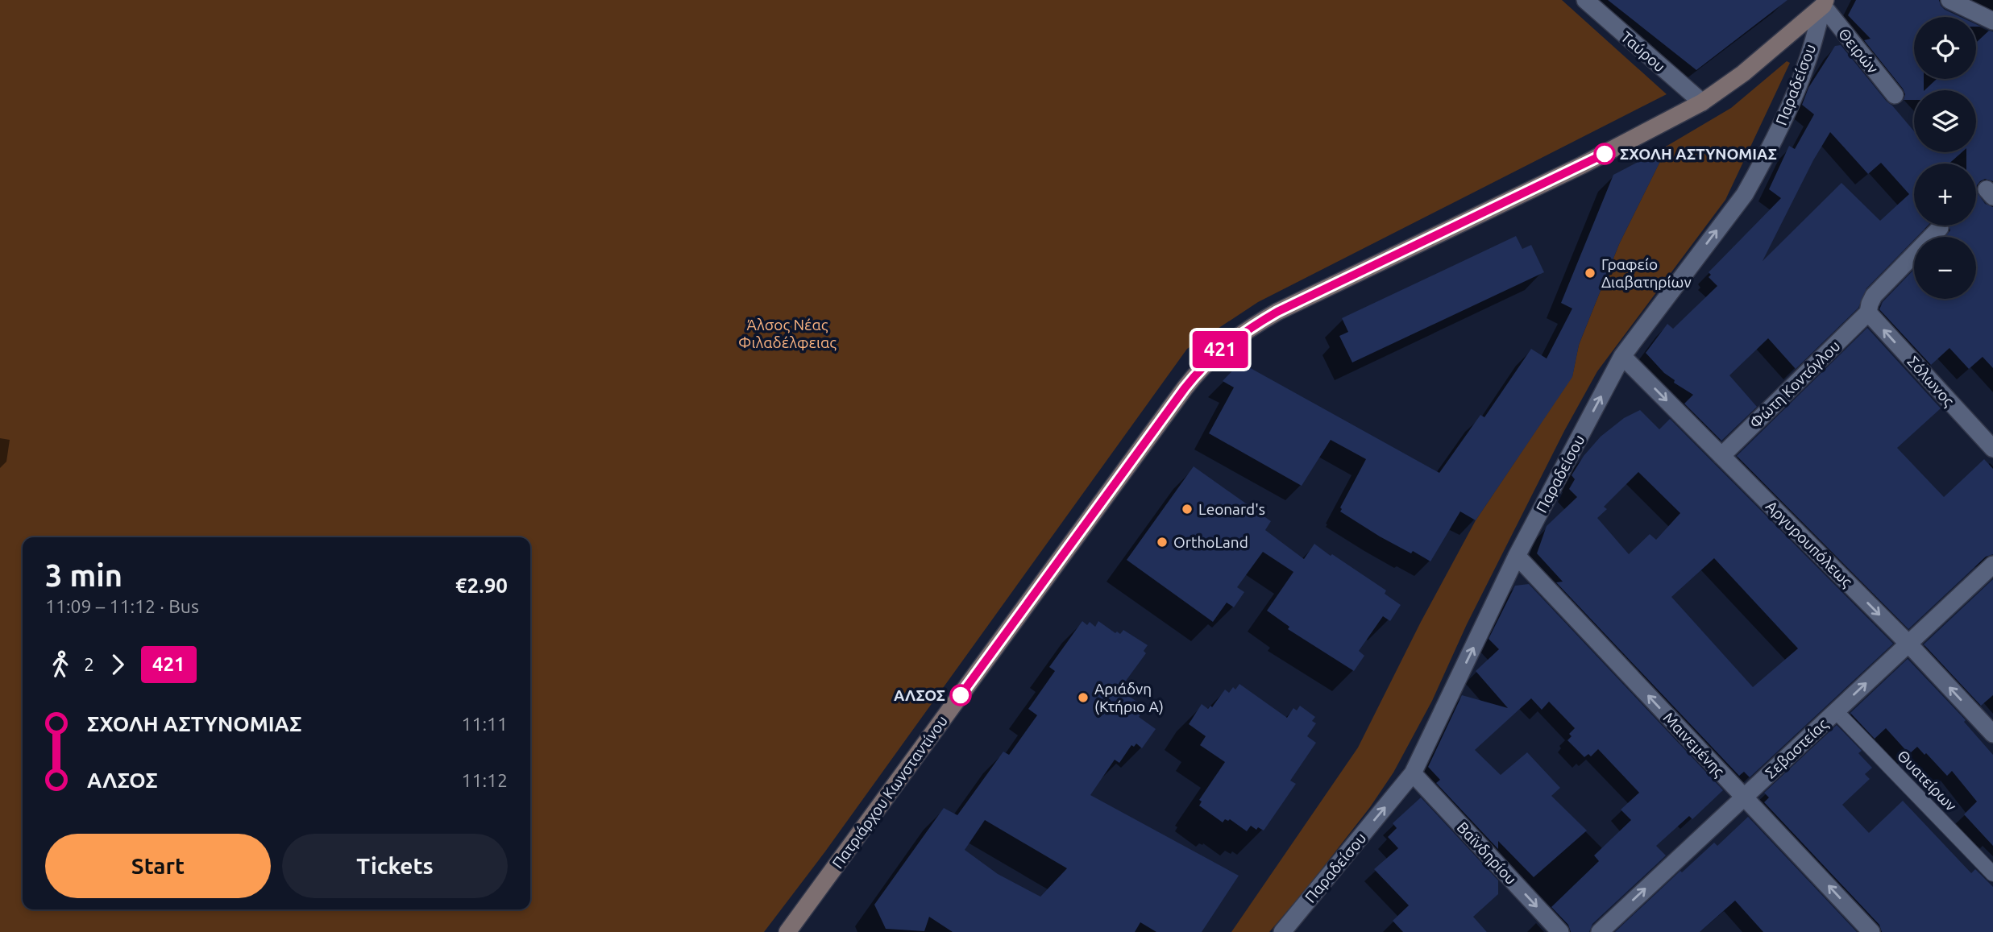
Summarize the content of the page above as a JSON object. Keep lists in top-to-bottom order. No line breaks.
{"streets":{"main road":["Πατριάρχου Κωνσταντίνου"],"street":["Θειρών","Ταύρου","Παραδείσου","Σόλωνος","Φώτη Κοντόγλου","Αργυρουπόλεως","Μαινεμένης","Σεβαστείας","Θυατείρων","Βαϊνδηρίου"]},"crossings":[["Θειρών","Παραδείσου"],["Θειρών","Πατριάρχου Κωνσταντίνου"],["Ταύρου","Πατριάρχου Κωνσταντίνου"],["Παραδείσου","Αργυρουπόλεως"],["Παραδείσου","Μαινεμένης"],["Παραδείσου","Πατριάρχου Κωνσταντίνου"],["Παραδείσου","Βαϊνδηρίου"],["Σόλωνος","Φώτη Κοντόγλου"],["Φώτη Κοντόγλου","Αργυρουπόλεως"],["Αργυρουπόλεως","Σεβαστείας"],["Μαινεμένης","Σεβαστείας"],["Σεβαστείας","Θυατείρων"]],"one_way":["Παραδείσου","Σόλωνος","Μαινεμένης","Σεβαστείας","Βαϊνδηρίου"],"parks":["Άλσος Νέας Φιλαδέλφειας"],"places":["ΣΧΟΛΗ ΑΣΤΥΝΟΜΙΑΣ","Γραφείο Διαβατηρίων","Leonard's","OrthoLand","ΑΛΣΟΣ","Αριάδνη (Κτήριο Α)"],"lines":["bus line 421"],"page":{"on_map":"421","map_buttons":["+","−"],"heading":["3 min","11:09 – 11:12 · Bus","€2.90"],"legs":["2","421"],"list":[{"name":"ΣΧΟΛΗ ΑΣΤΥΝΟΜΙΑΣ","value":"11:11"},{"name":"ΑΛΣΟΣ","value":"11:12"}],"buttons":["Start","Tickets"]}}
